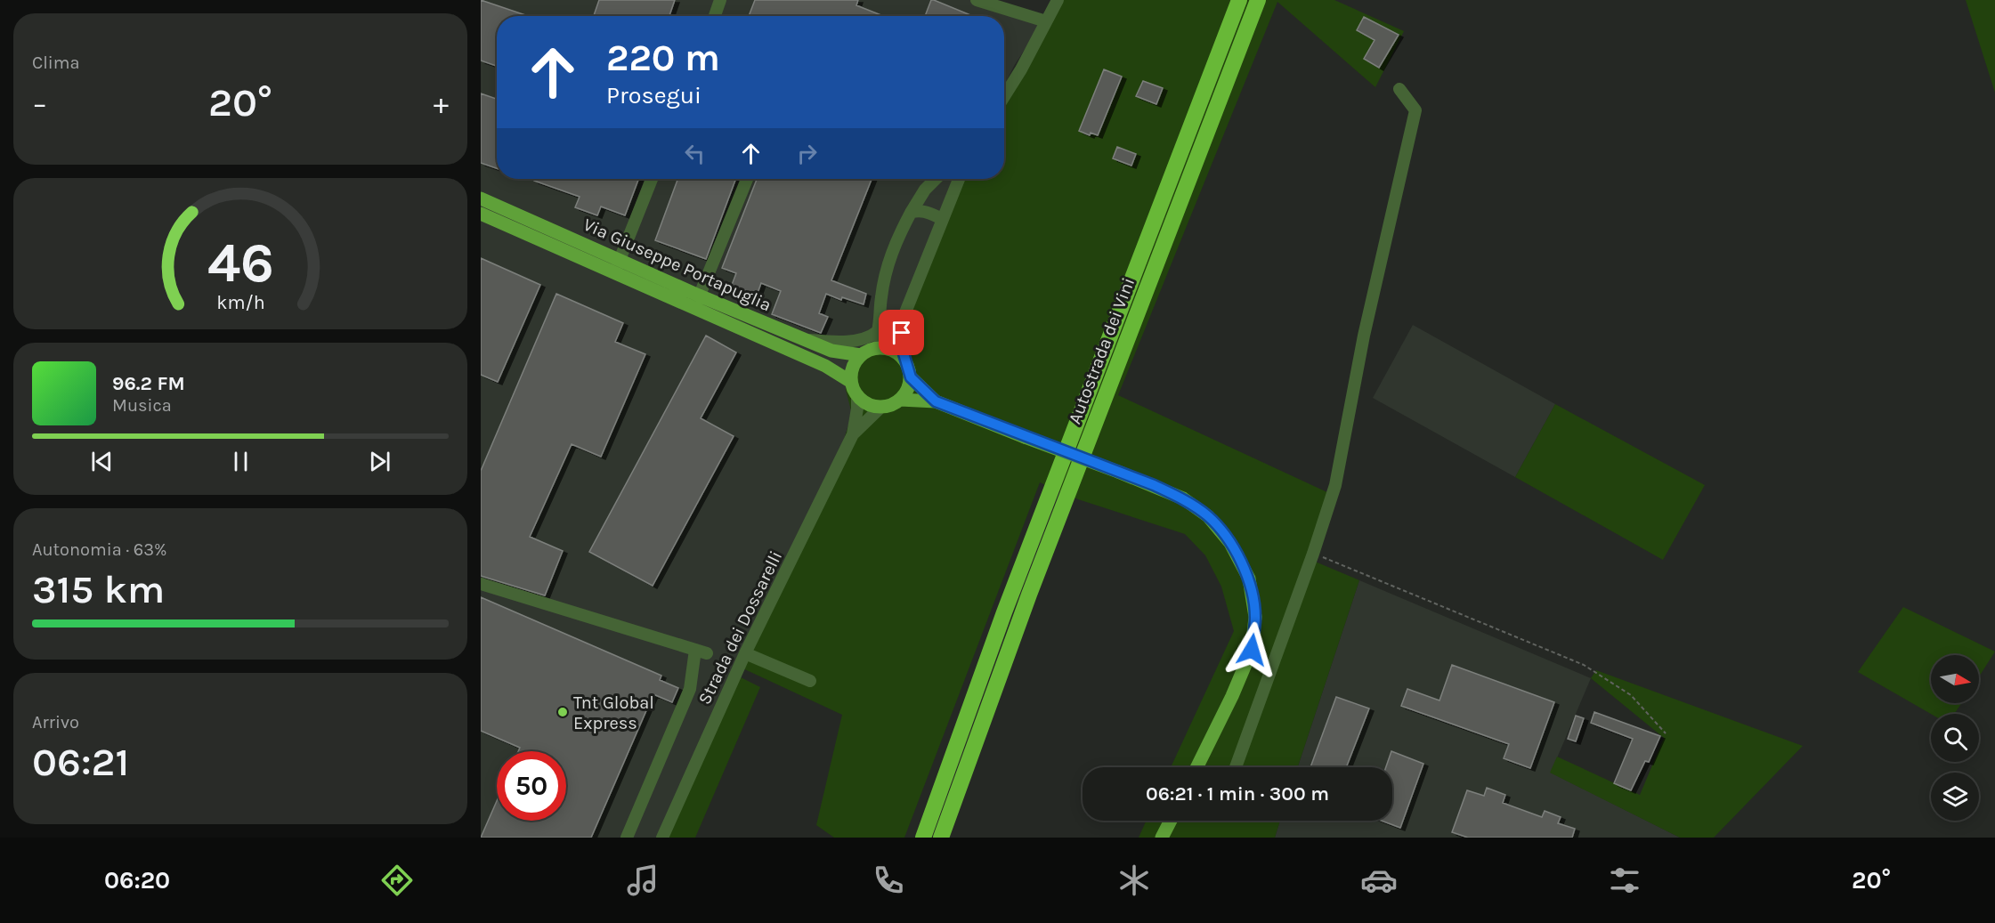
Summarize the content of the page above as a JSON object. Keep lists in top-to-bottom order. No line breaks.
{"streets":{"highway":["Autostrada dei Vini"],"main road":["Via Giuseppe Portapuglia"],"street":["Strada dei Dossarelli"]},"crossings":[["Via Giuseppe Portapuglia","Strada dei Dossarelli"]],"places":["Tnt Global Express"],"north":"right","page":{"tile":["Clima",["Autonomia · 63%","315 km"],["Arrivo","06:21"]],"turn":["220 m","Prosegui"],"heat":["−","20°","+"],"song":["96.2 FM","Musica"],"limit":"50","trip":"06:21 · 1 min · 300 m","tabs":["06:20","20°"],"gauge":["46","km/h"]}}
